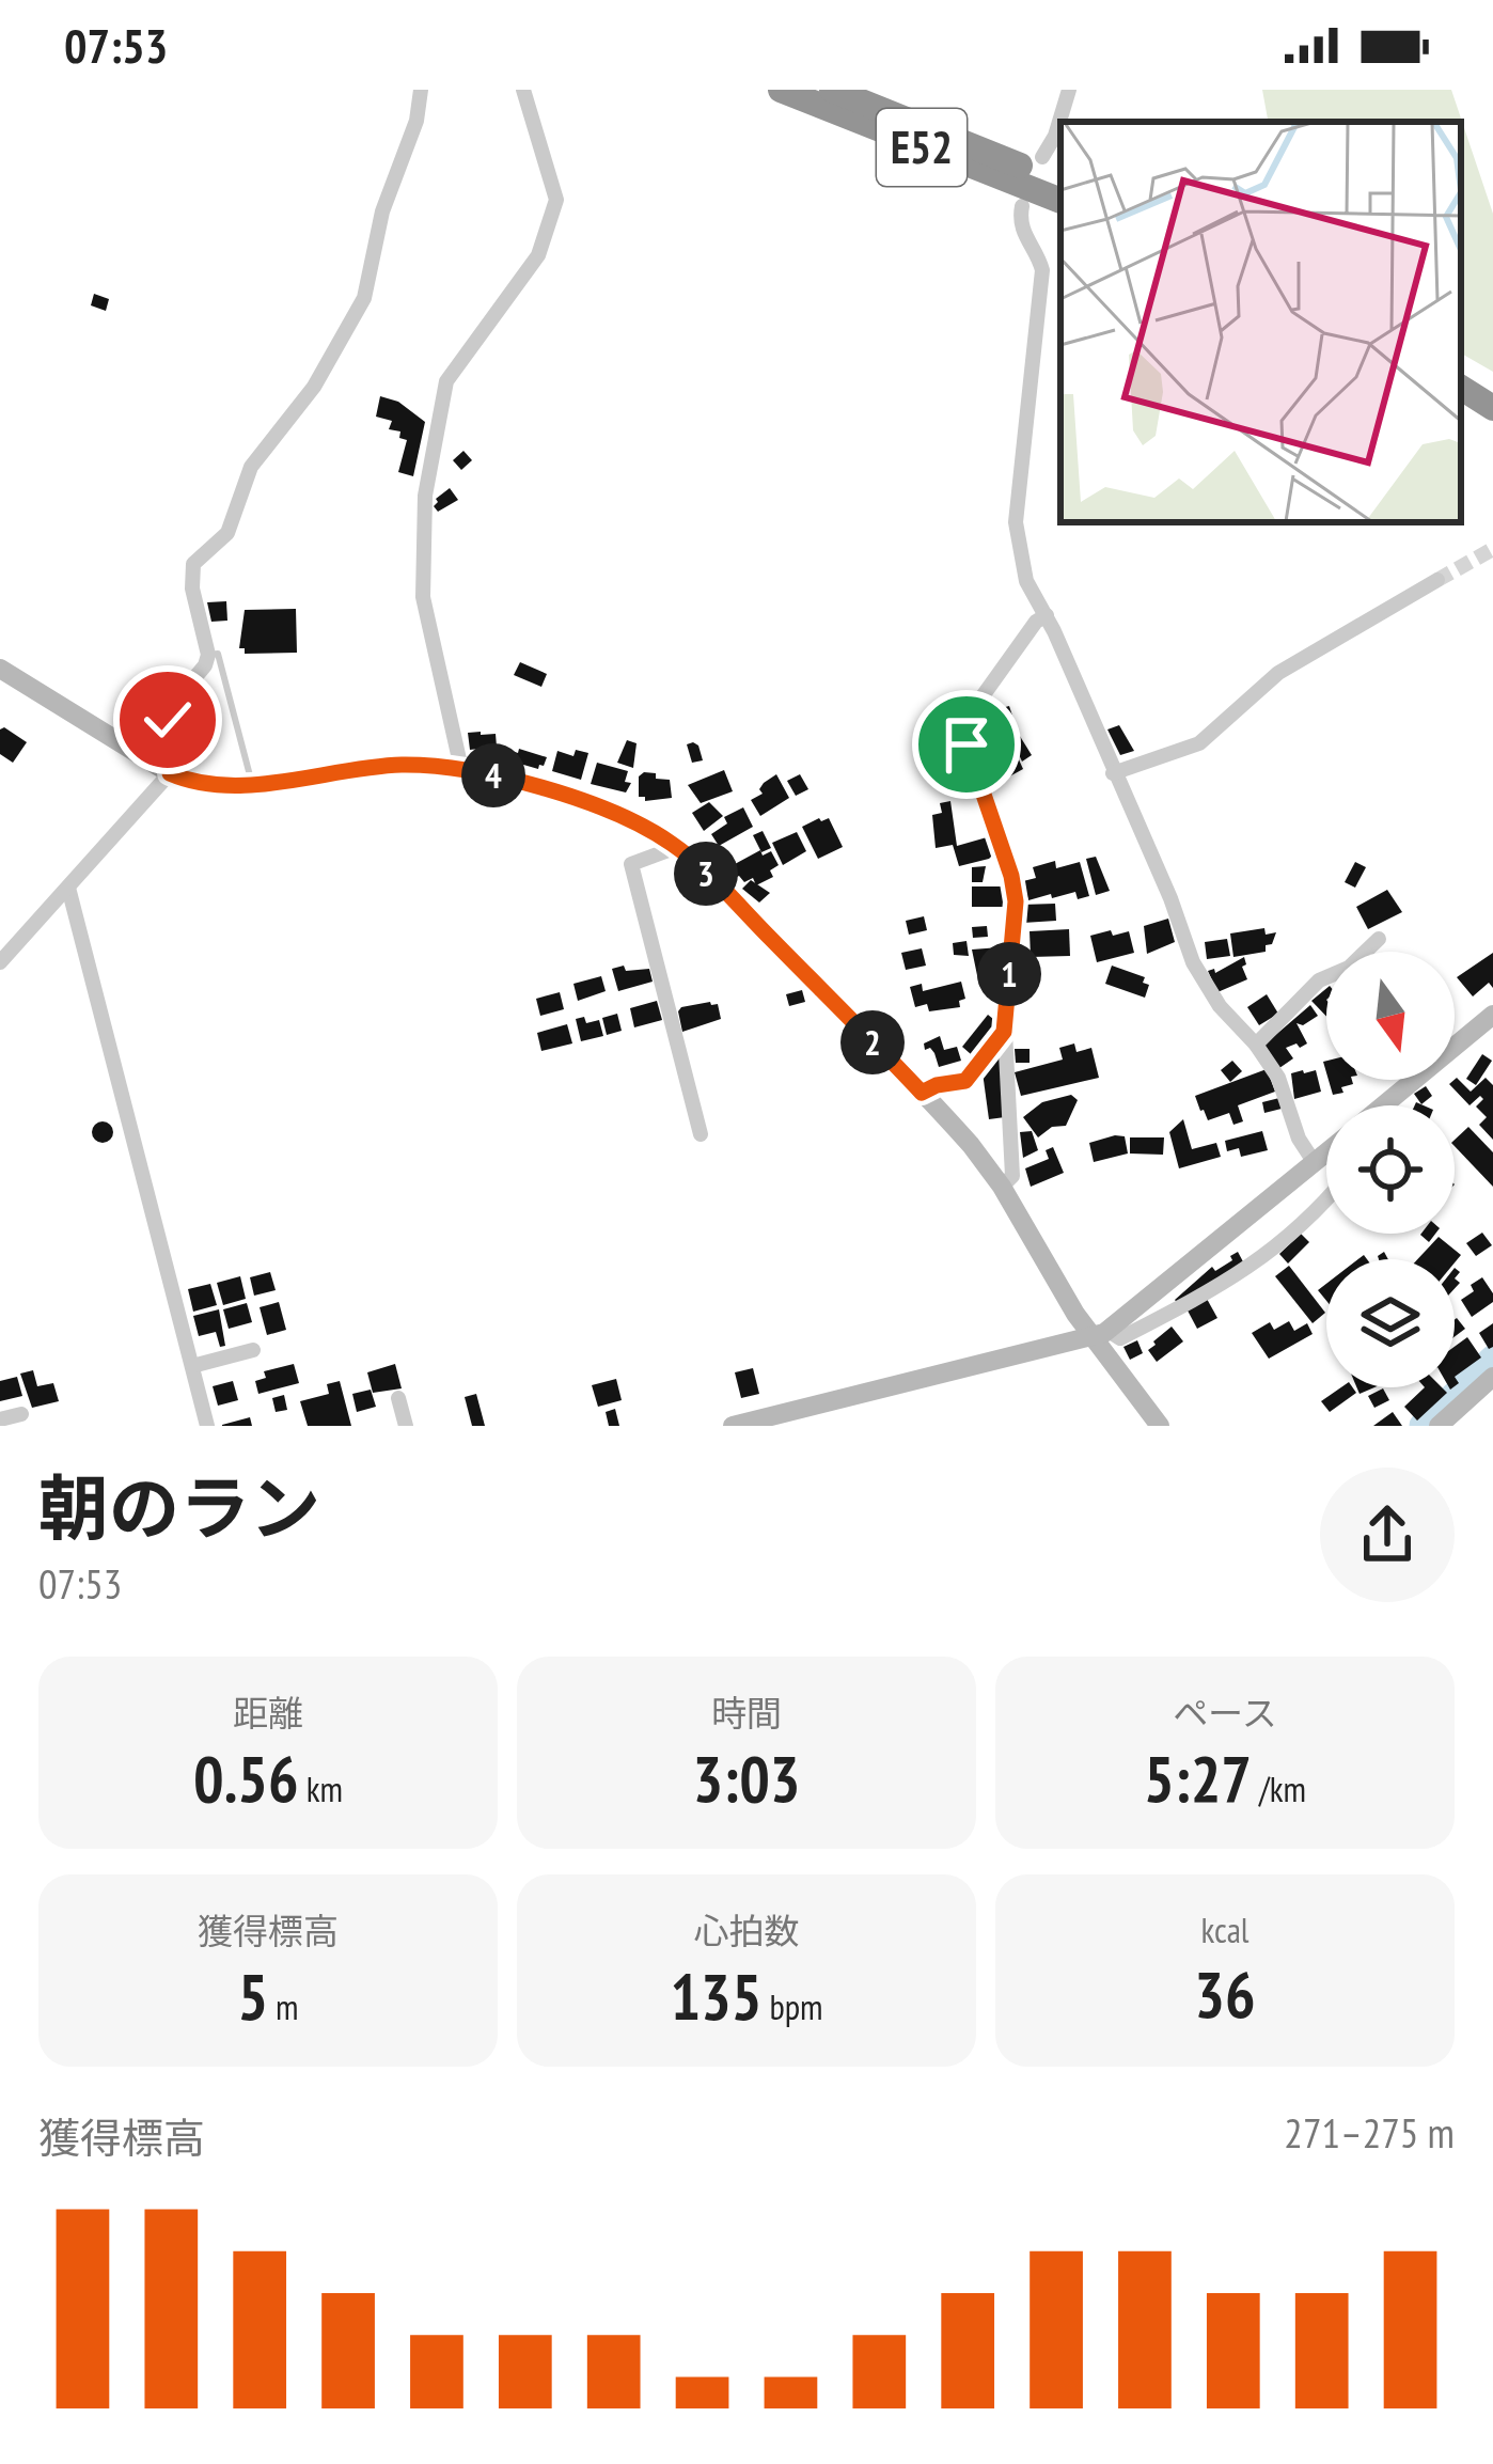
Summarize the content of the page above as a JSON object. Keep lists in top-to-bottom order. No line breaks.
{"streets":{"highway":["E52"]},"north":"bottom","page":{"status":"07:53","pins":["4","3","1","2"],"heading":["朝のラン","07:53"],"stats":[["距離","0.56 km"],["時間","3:03"],["ペース","5:27 /km"],["獲得標高","5 m"],["心拍数","135 bpm"],["kcal","36"]],"chart":["獲得標高","271–275 m"]}}
